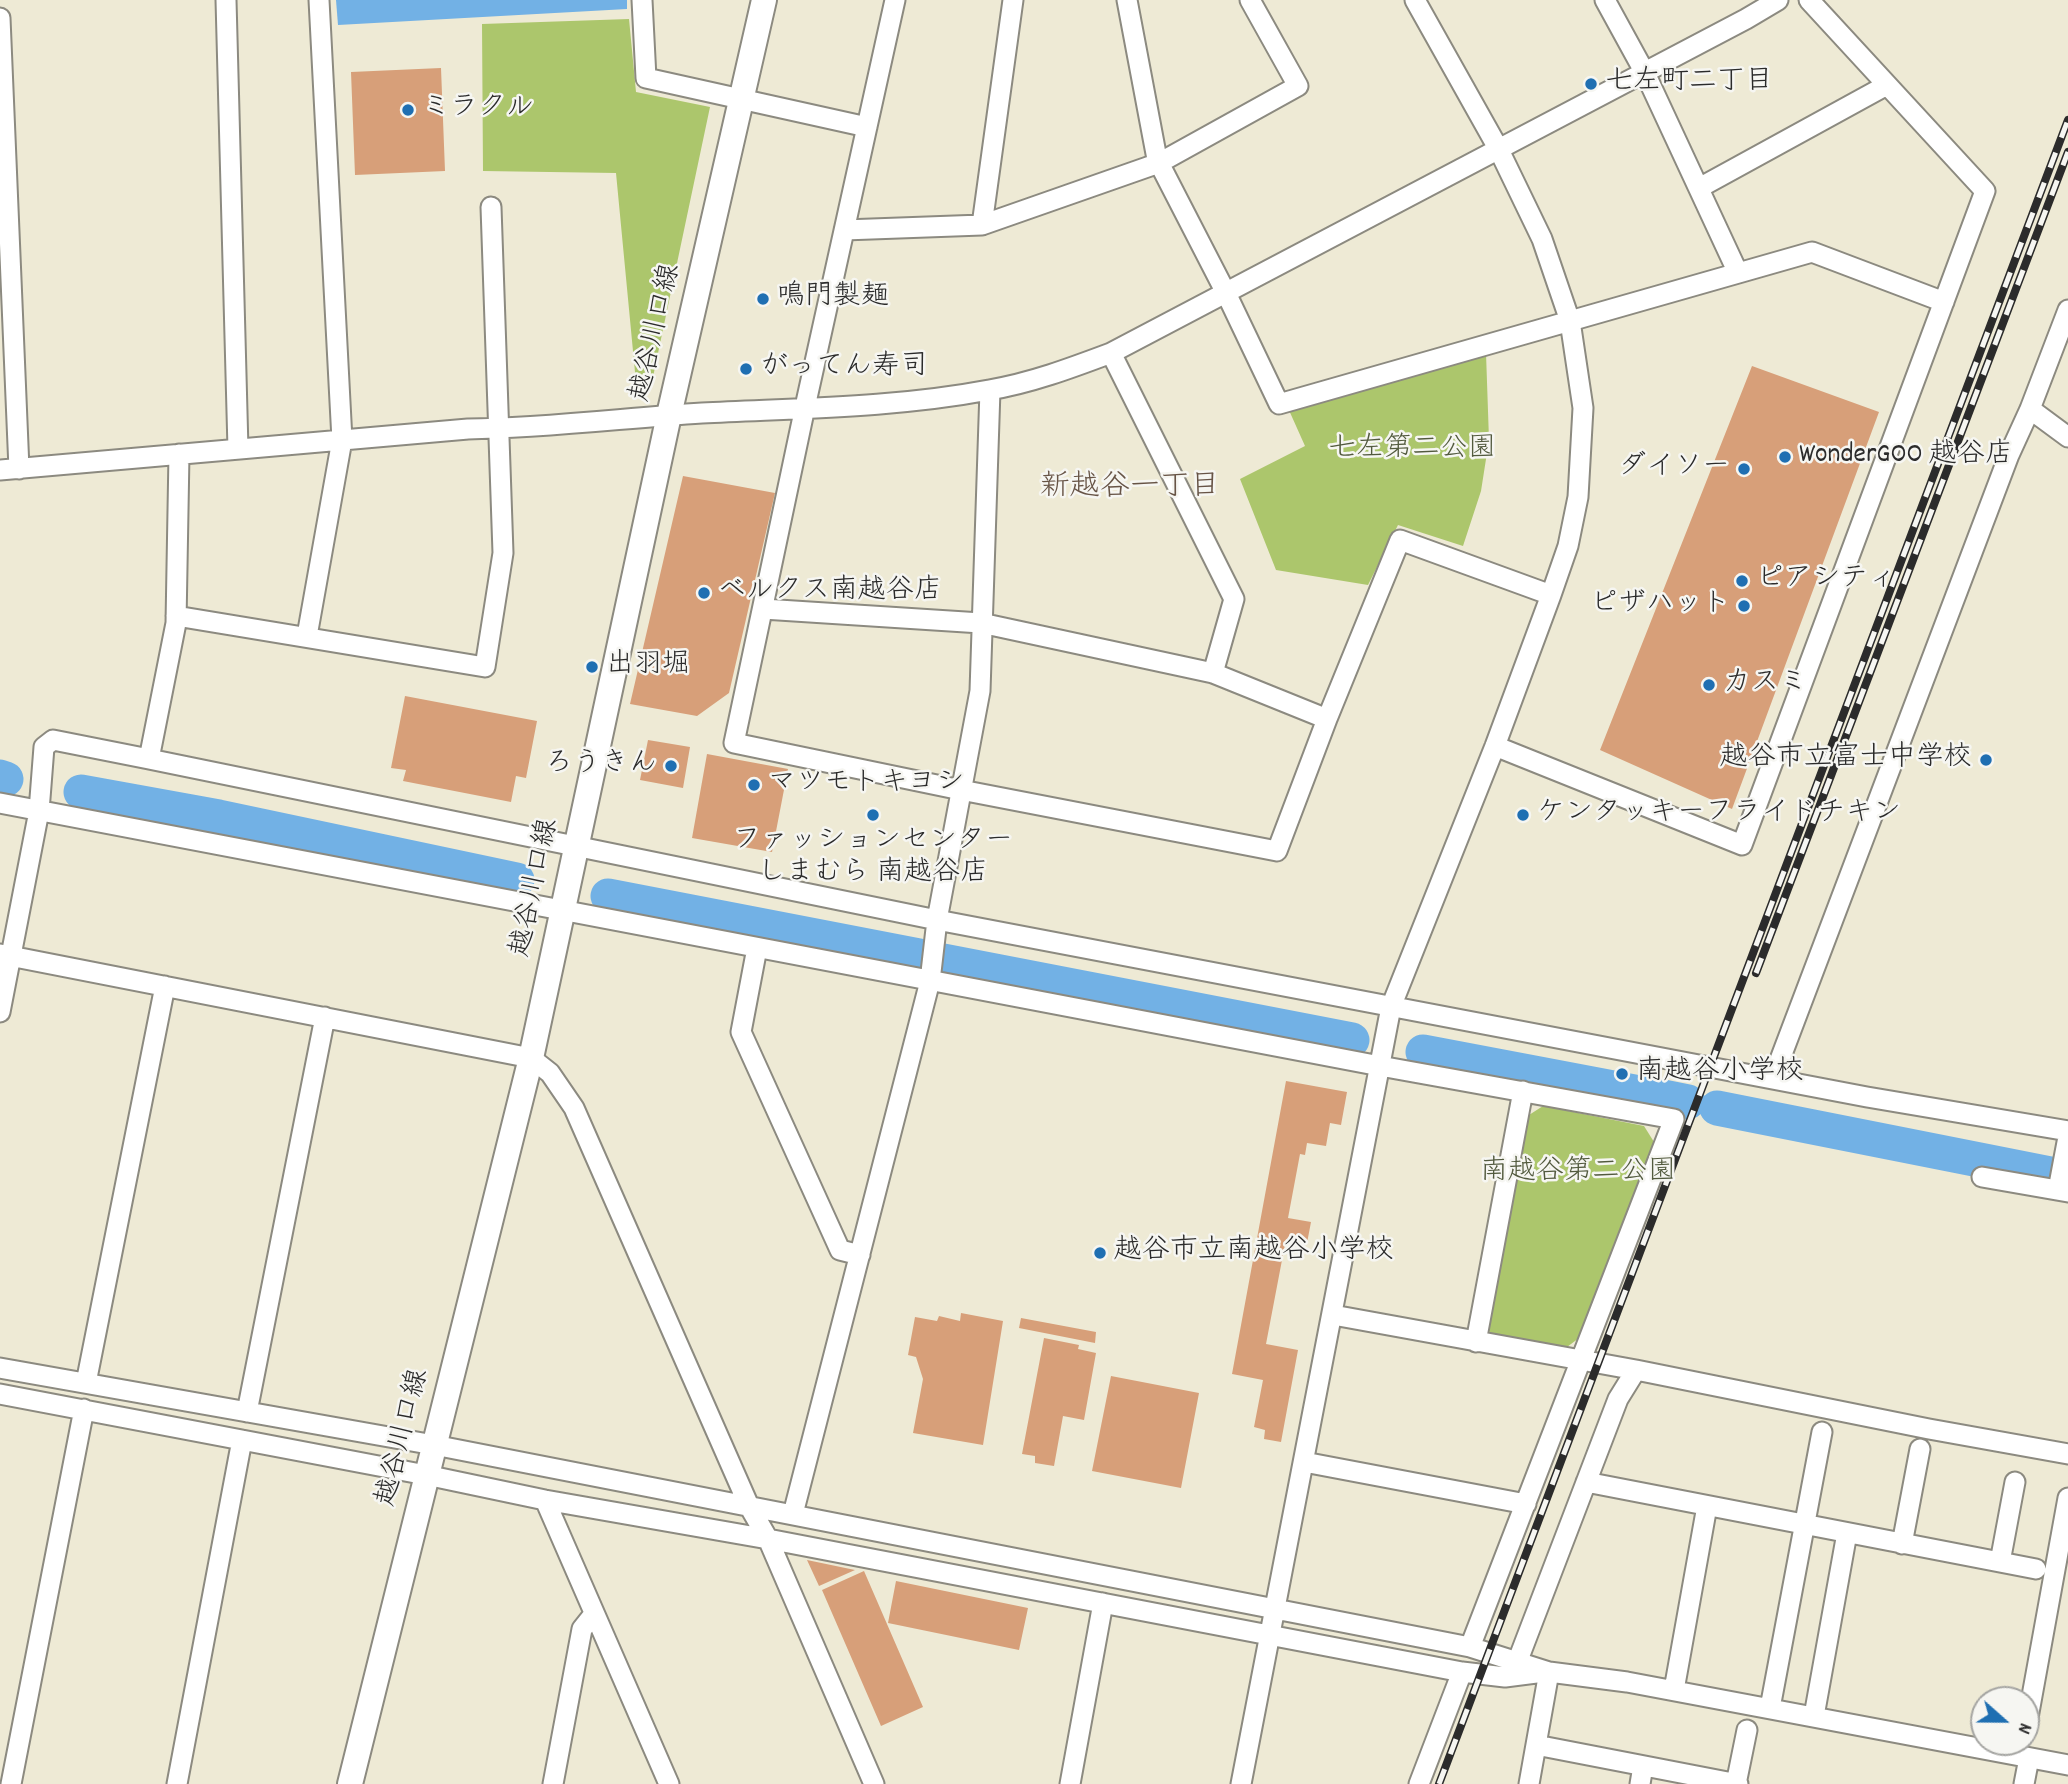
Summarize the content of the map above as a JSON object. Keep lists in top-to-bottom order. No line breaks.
{"streets":{"main road":["越谷川口線"]},"districts":["新越谷一丁目"],"parks":["七左第二公園","南越谷第二公園"],"places":["七左町二丁目","ミラクル","鳴門製麺","がってん寿司","WonderGOO 越谷店","ダイソー","ピアシティ","ベルクス南越谷店","ピザハット","出羽堀","カスミ","越谷市立富士中学校","ろうきん","マツモトキヨシ","ファッションセンター しまむら 南越谷店","ケンタッキーフライドチキン","南越谷小学校","越谷市立南越谷小学校"],"north":"right"}
